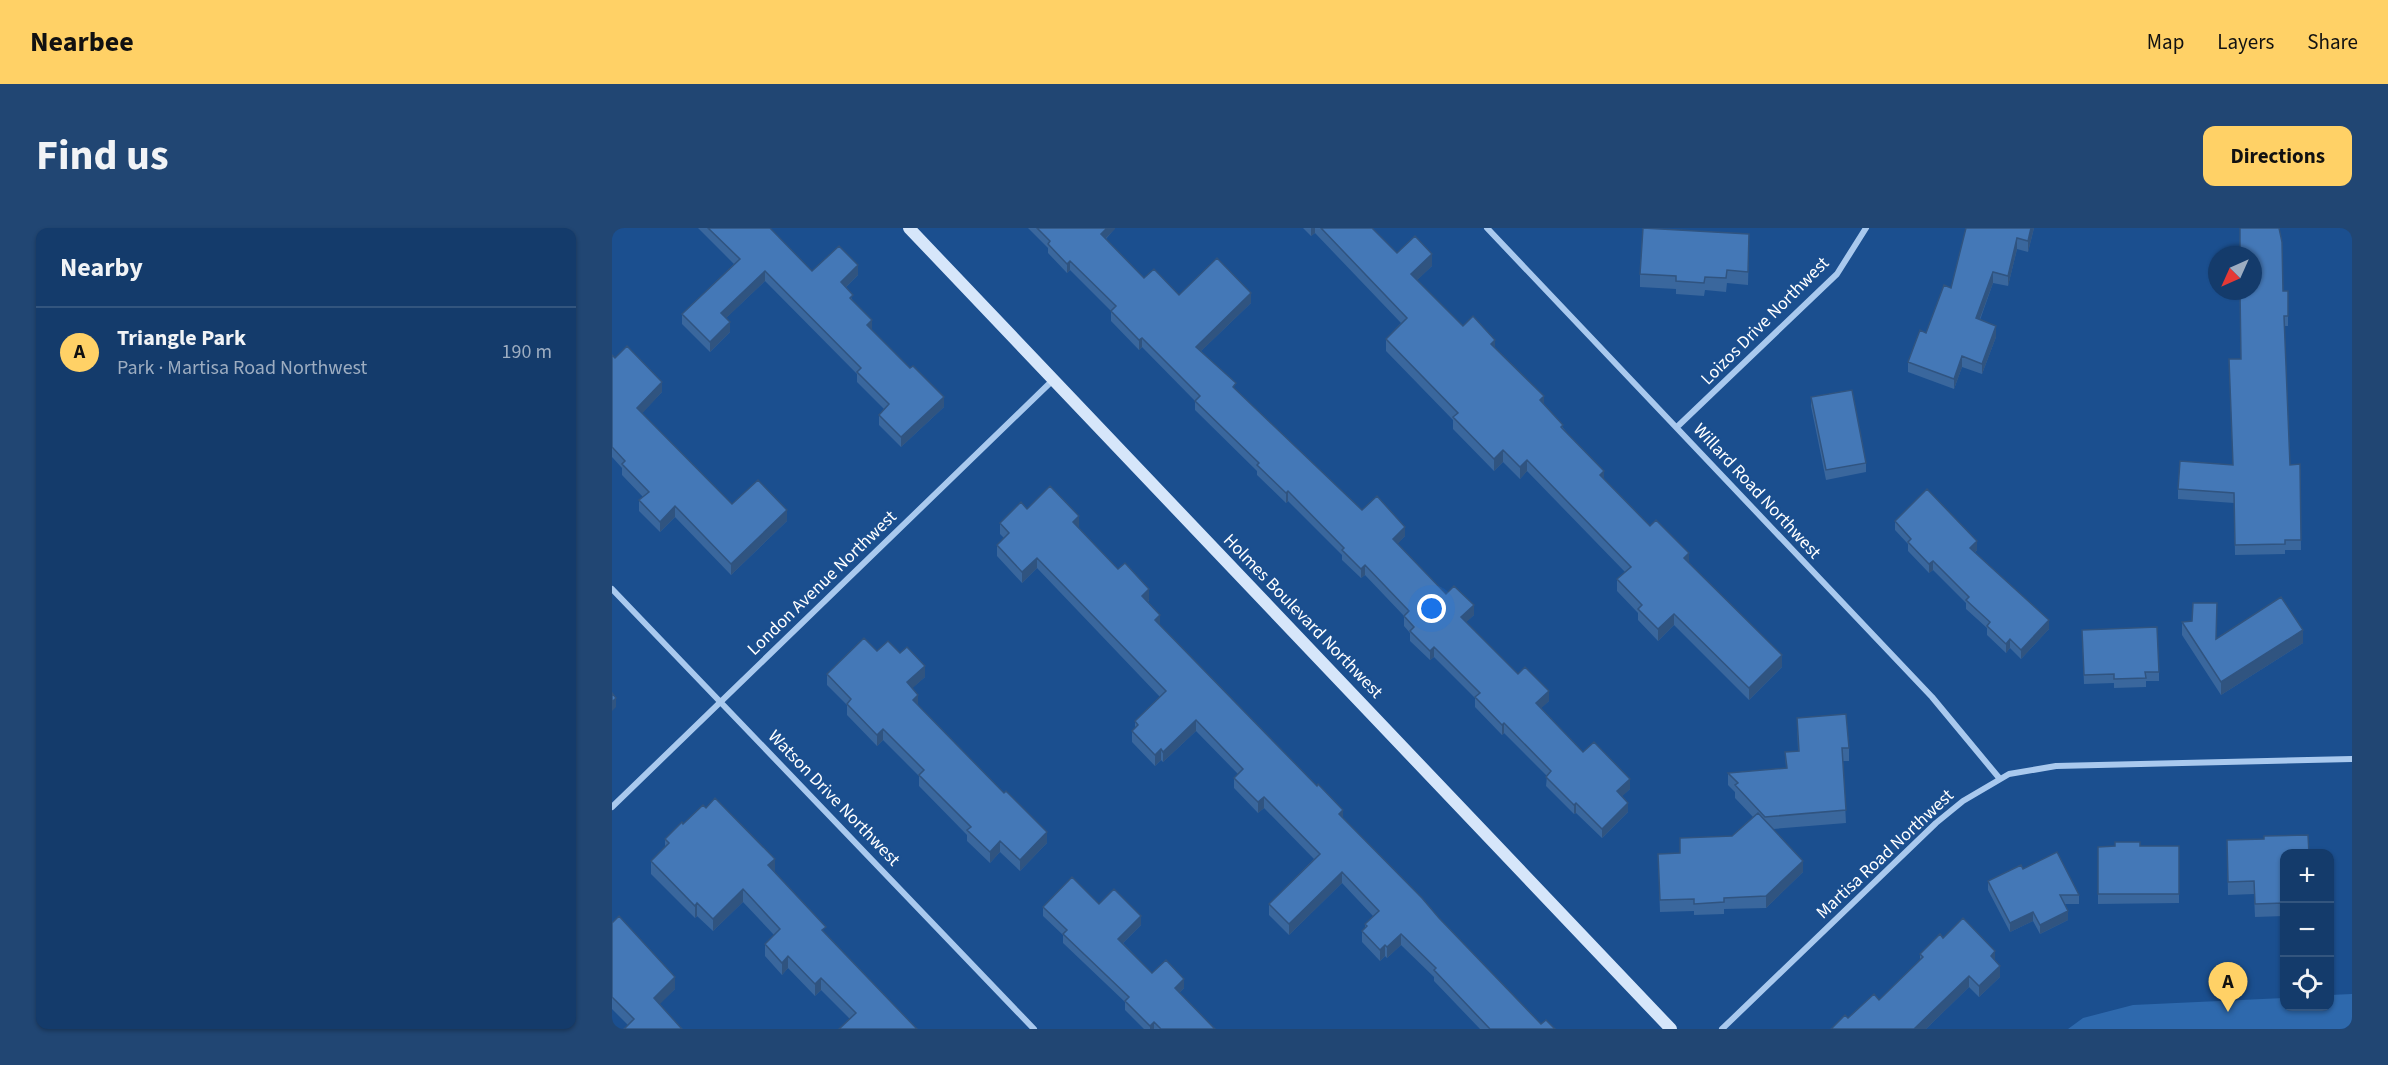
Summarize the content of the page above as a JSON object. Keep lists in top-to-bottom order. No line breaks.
{"streets":{"street":["Loizos Drive Northwest","Willard Road Northwest","London Avenue Northwest","Holmes Boulevard Northwest","Watson Drive Northwest","Martisa Road Northwest"]},"crossings":[["Loizos Drive Northwest","Willard Road Northwest"],["Willard Road Northwest","Martisa Road Northwest"],["London Avenue Northwest","Holmes Boulevard Northwest"],["London Avenue Northwest","Watson Drive Northwest"]],"north":"bottom left","page":{"header":"Nearbee","nav":["Map","Layers","Share"],"title":"Find us","buttons":"Directions","heading":"Nearby","list":[{"mark":"A","name":"Triangle Park","note":"Park · Martisa Road Northwest","value":"190 m"}],"map_buttons":["+","−"],"pins":"A"}}
